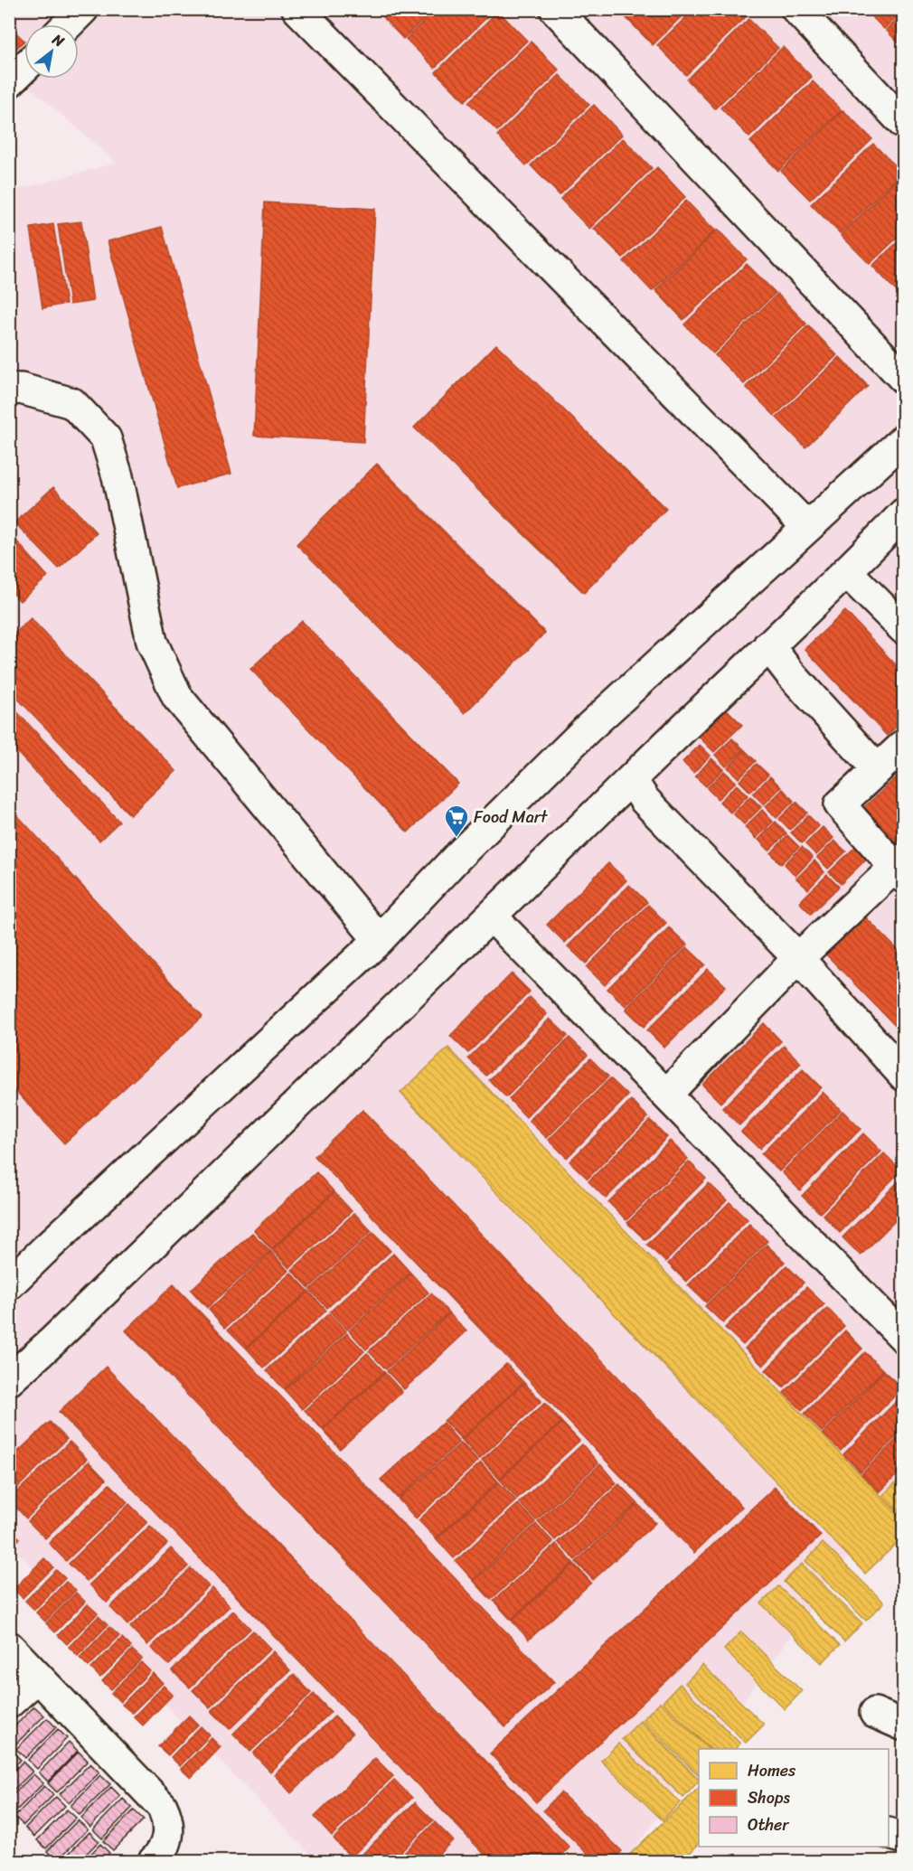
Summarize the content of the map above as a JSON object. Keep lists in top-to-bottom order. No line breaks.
{"places":{"supermarket":["Food Mart"]},"legend":["Homes","Shops","Other"],"north":"top right"}
